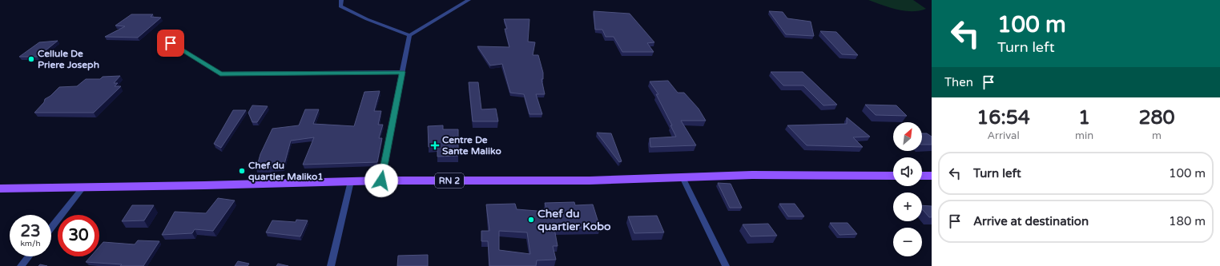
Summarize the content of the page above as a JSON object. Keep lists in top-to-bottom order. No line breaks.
{"streets":{"main road":["RN 2"]},"places":{"other":["Cellule De Priere Joseph","Chef du quartier Maliko1","Chef du quartier Kobo"],"health":["Centre De Sante Maliko"]},"north":"top right","page":{"turn":["100 m","Turn left"],"then":"Then","eta":["16:54","Arrival","1","min","280","m"],"map_buttons":["+","−"],"list":[{"name":"Turn left","value":"100 m"},{"name":"Arrive at destination","value":"180 m"}],"speed":"23 km/h","limit":"30"}}
